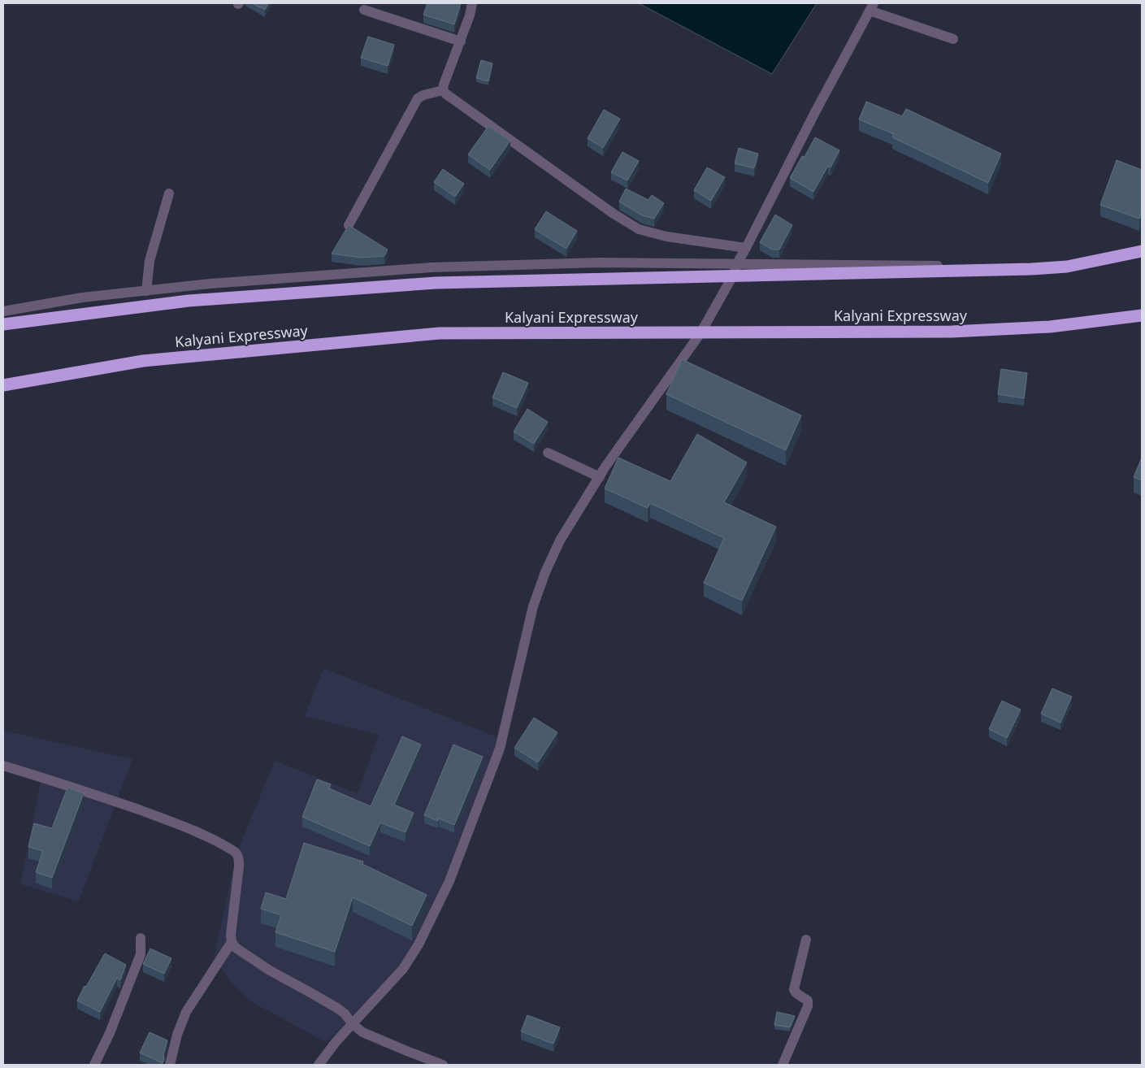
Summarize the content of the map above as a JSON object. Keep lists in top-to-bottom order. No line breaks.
{"streets":{"highway":["Kalyani Expressway"]}}
